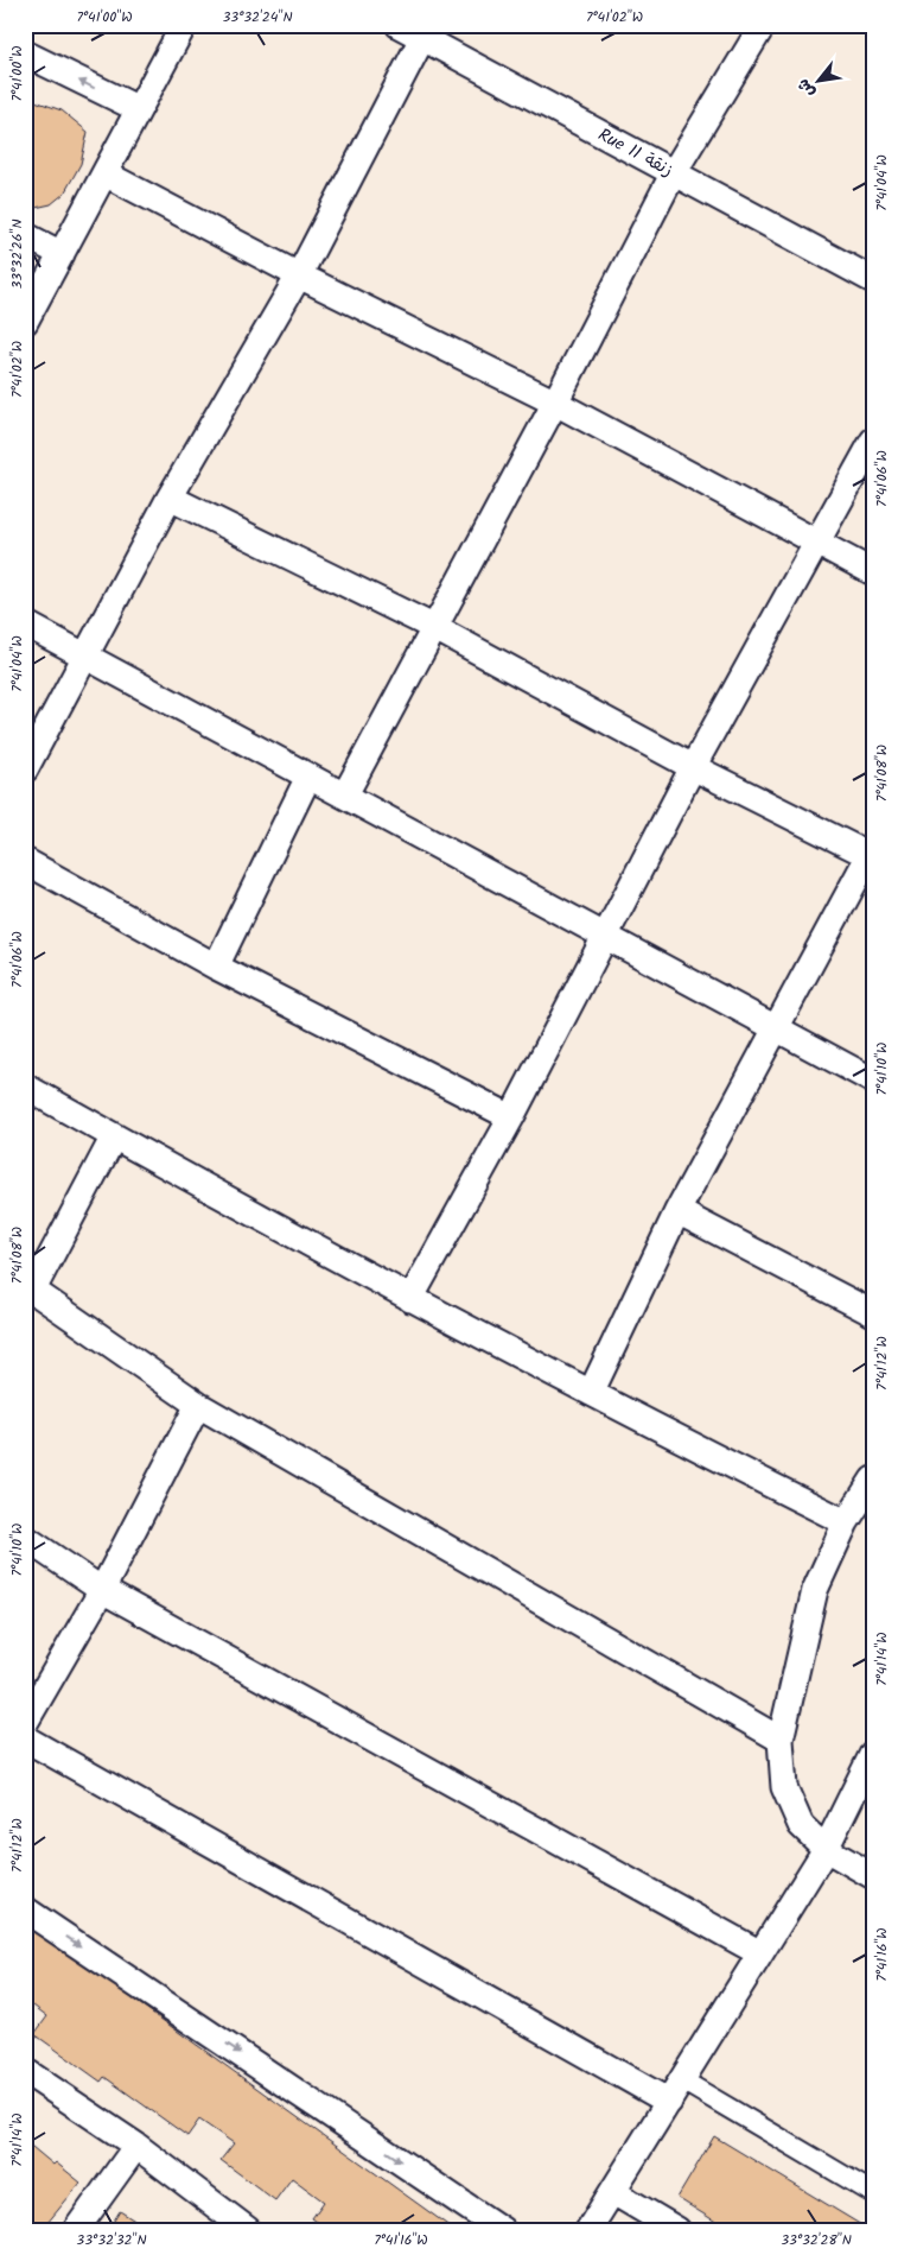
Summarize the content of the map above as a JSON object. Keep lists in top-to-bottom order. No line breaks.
{"streets":{"street":["Rue 11 زنقة"]},"north":"bottom left","coordinates":["7°41'00\"W","33°32'24\"N","7°41'02\"W","7°41'04\"W","33°32'26\"N","7°41'06\"W","7°41'08\"W","7°41'10\"W","7°41'12\"W","7°41'14\"W","7°41'16\"W","33°32'32\"N","33°32'28\"N"]}
